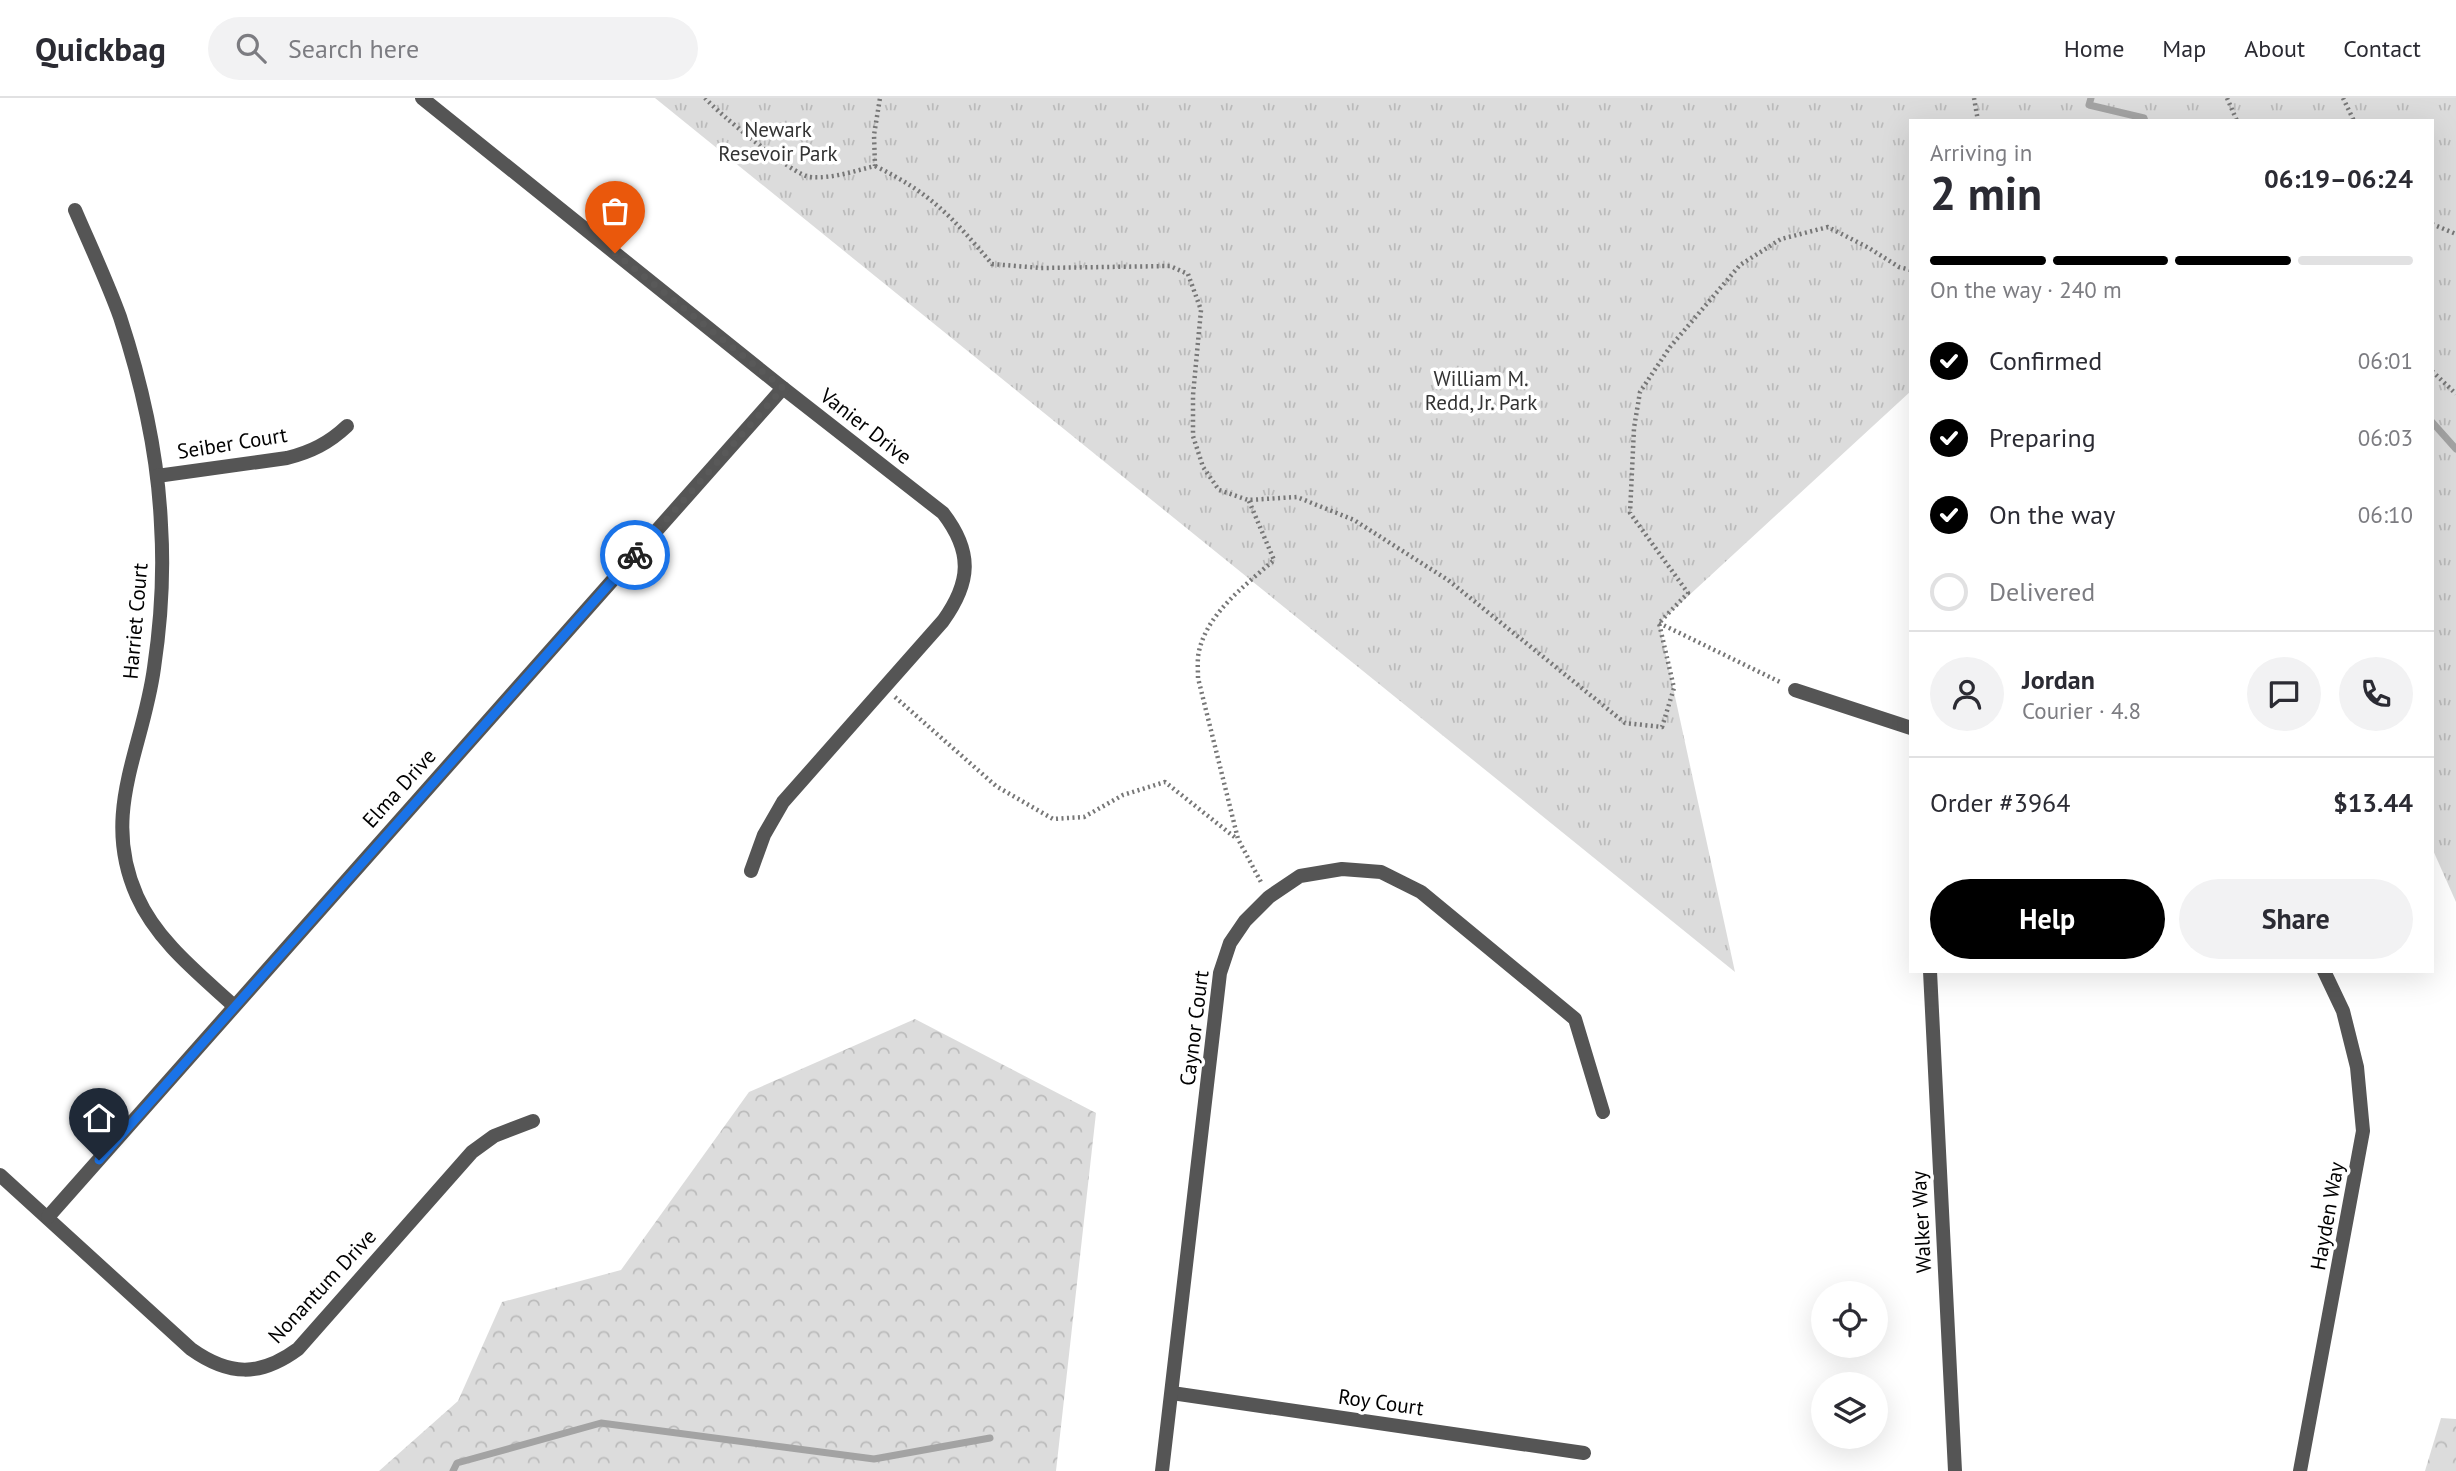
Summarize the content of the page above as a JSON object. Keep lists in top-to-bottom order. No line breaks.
{"streets":{"street":["Vanier Drive","Seiber Court","Harriet Court","Elma Drive","Caynor Court","Hayden Way","Walker Way","Nonantum Drive","Roy Court"]},"crossings":[["Vanier Drive","Elma Drive"],["Seiber Court","Harriet Court"],["Harriet Court","Elma Drive"],["Elma Drive","Nonantum Drive"],["Caynor Court","Roy Court"]],"parks":["Newark Resevoir Park","William M. Redd, Jr. Park"],"page":{"header":"Quickbag","search":"Search here","nav":["Home","Map","About","Contact"],"heading":["2 min","Arriving in","06:19–06:24"],"panel":["Jordan","Courier · 4.8","Order #3964","$13.44"],"bar":"On the way · 240 m","list":[["Confirmed","06:01"],["Preparing","06:03"],["On the way","06:10"],"Delivered"],"buttons":["Help","Share"]}}
